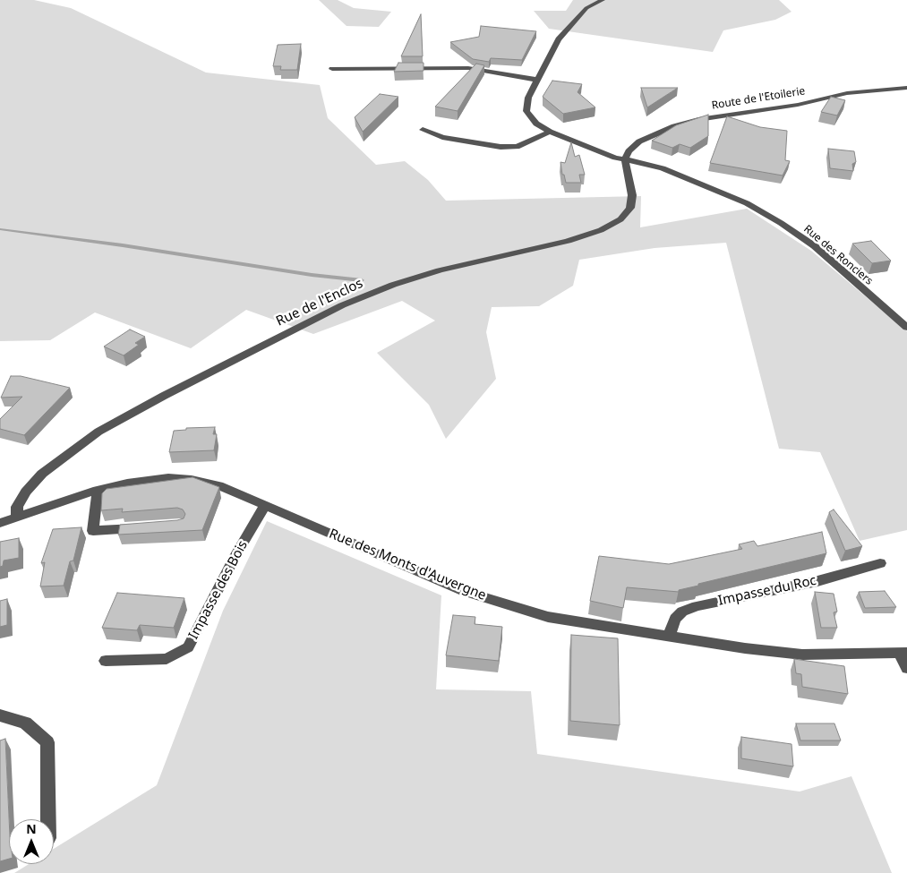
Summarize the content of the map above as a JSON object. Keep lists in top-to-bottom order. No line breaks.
{"streets":{"street":["Route de l'Etoilerie","Rue des Ronciers","Rue de l'Enclos","Rue des Monts d'Auvergne","Impasse des Bois","Impasse du Roc"]},"crossings":[["Route de l'Etoilerie","Rue des Ronciers"],["Route de l'Etoilerie","Rue de l'Enclos"],["Rue des Ronciers","Rue de l'Enclos"],["Rue de l'Enclos","Rue des Monts d'Auvergne"],["Rue des Monts d'Auvergne","Impasse des Bois"],["Rue des Monts d'Auvergne","Impasse du Roc"]],"north":"top"}
